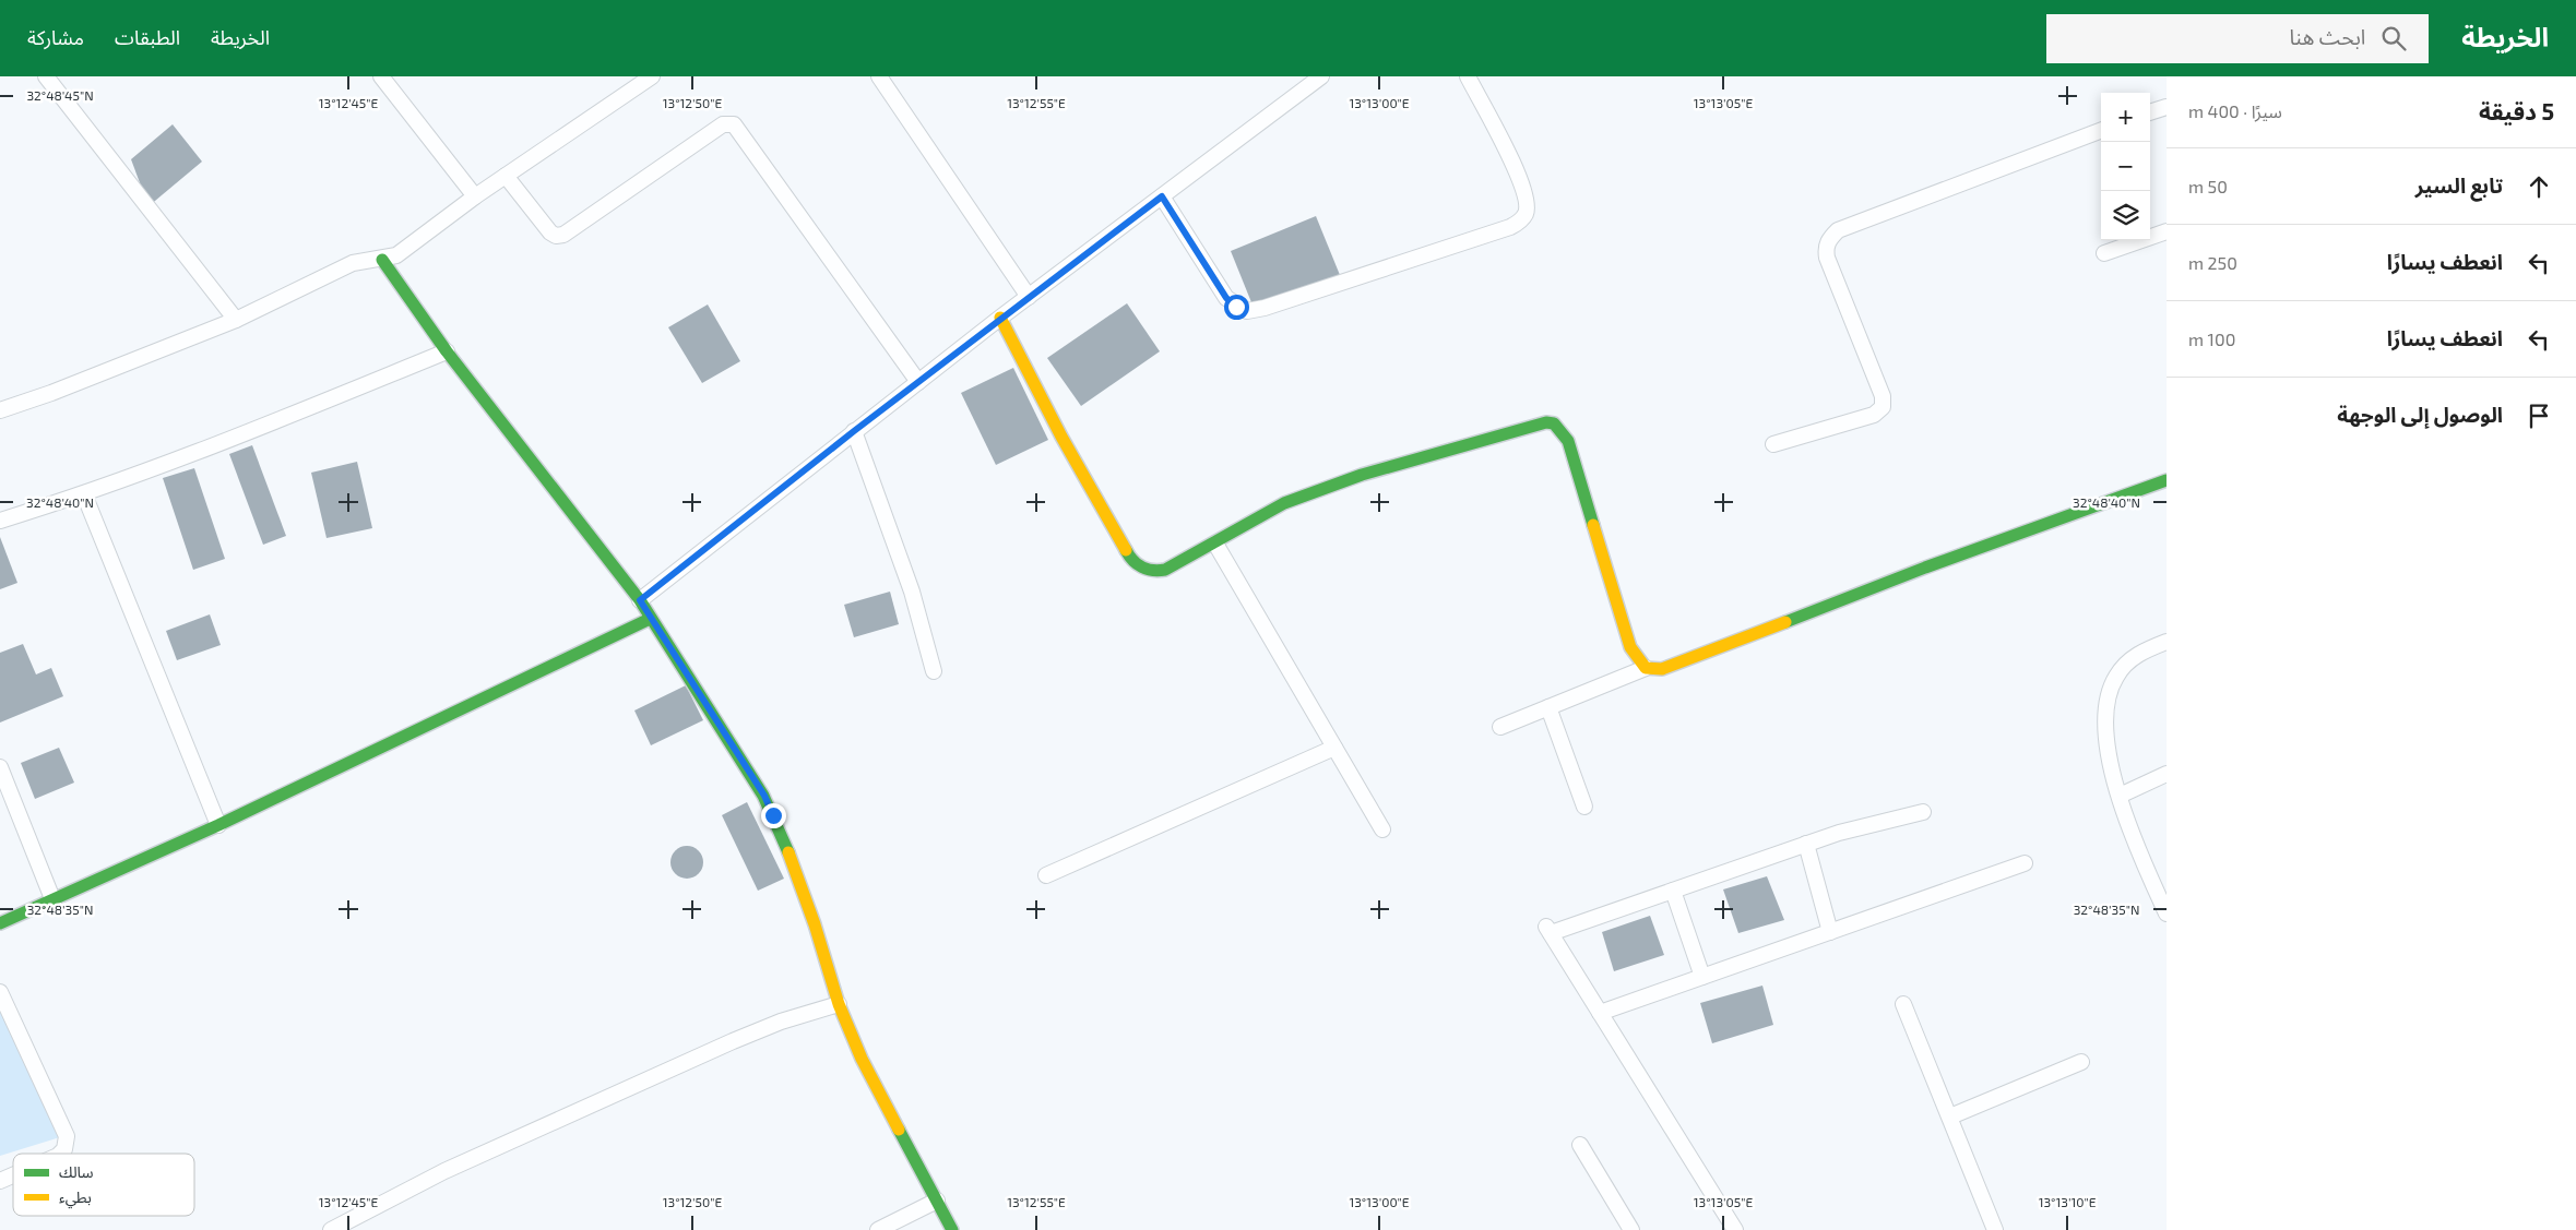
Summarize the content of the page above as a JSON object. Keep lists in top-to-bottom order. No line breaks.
{"legend":["سالك","بطيء"],"page":{"header":"الخريطة","search":"ابحث هنا","nav":["الخريطة","الطبقات","مشاركة"],"heading":["5 دقيقة","سيرًا · 400 m"],"map_buttons":["+","−"],"list":[["تابع السير","50 m"],["انعطف يسارًا","250 m"],["انعطف يسارًا","100 m"],"الوصول إلى الوجهة"]},"coordinates":["32°48'45\"N","13°12'45\"E","13°12'50\"E","13°12'55\"E","13°13'00\"E","13°13'05\"E","32°48'40\"N","32°48'35\"N","13°13'10\"E"]}
